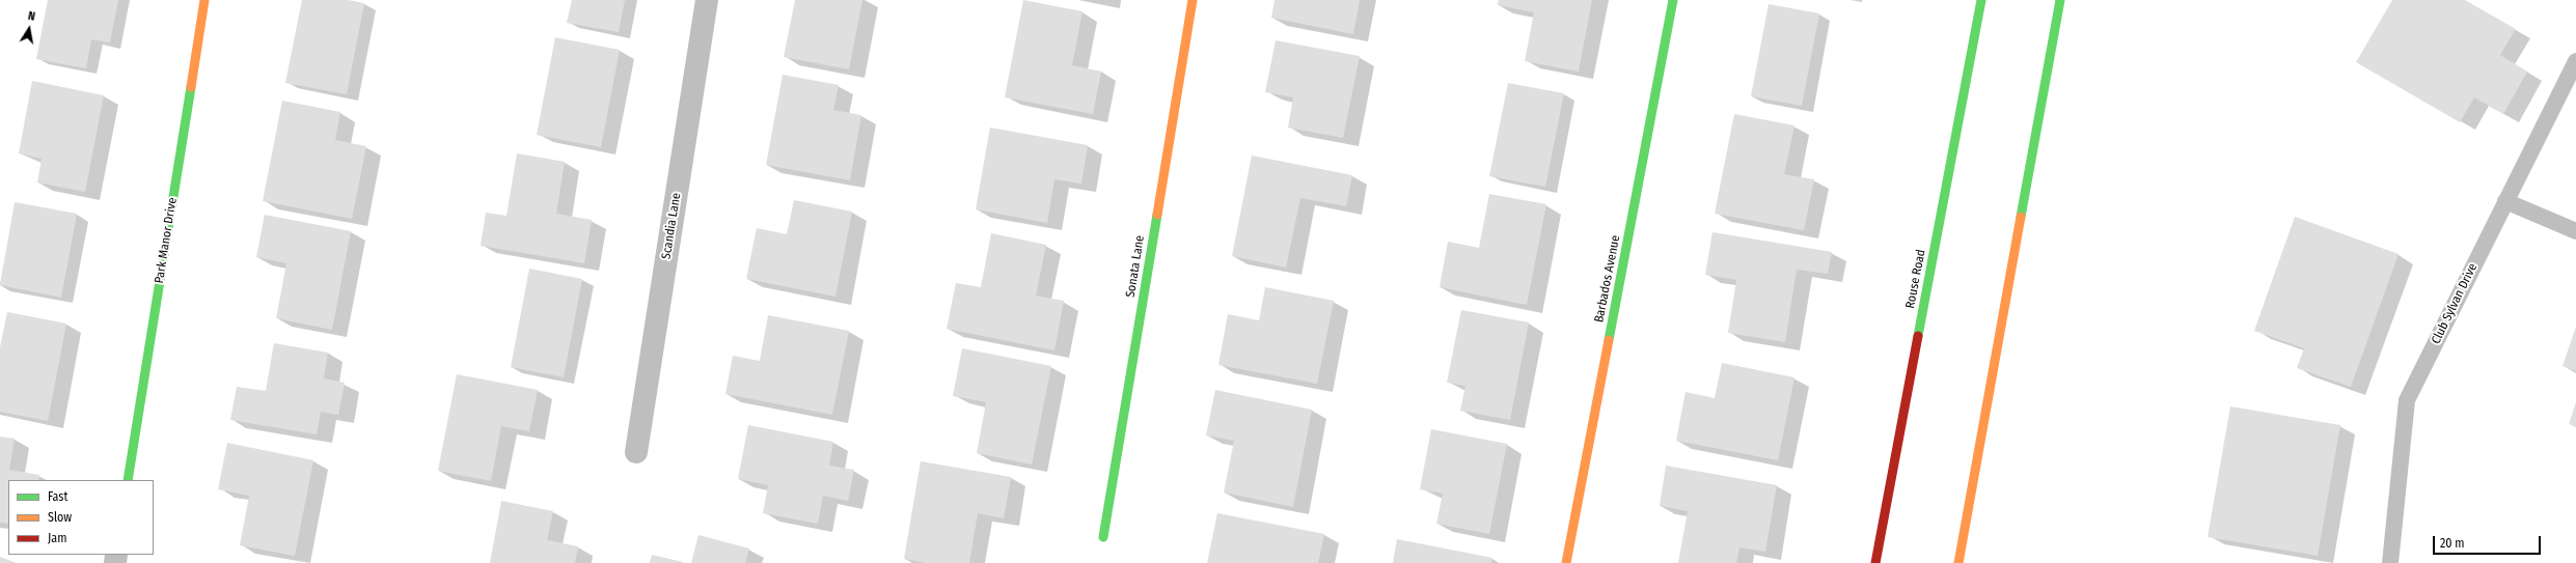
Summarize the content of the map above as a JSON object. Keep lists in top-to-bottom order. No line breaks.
{"streets":{"street":["Scandia Lane","Park Manor Drive","Sonata Lane","Barbados Avenue","Rouse Road"],"lane":["Club Sylvan Drive"]},"legend":["Fast","Slow","Jam"],"scale_bar":"20 m","north":"top"}
